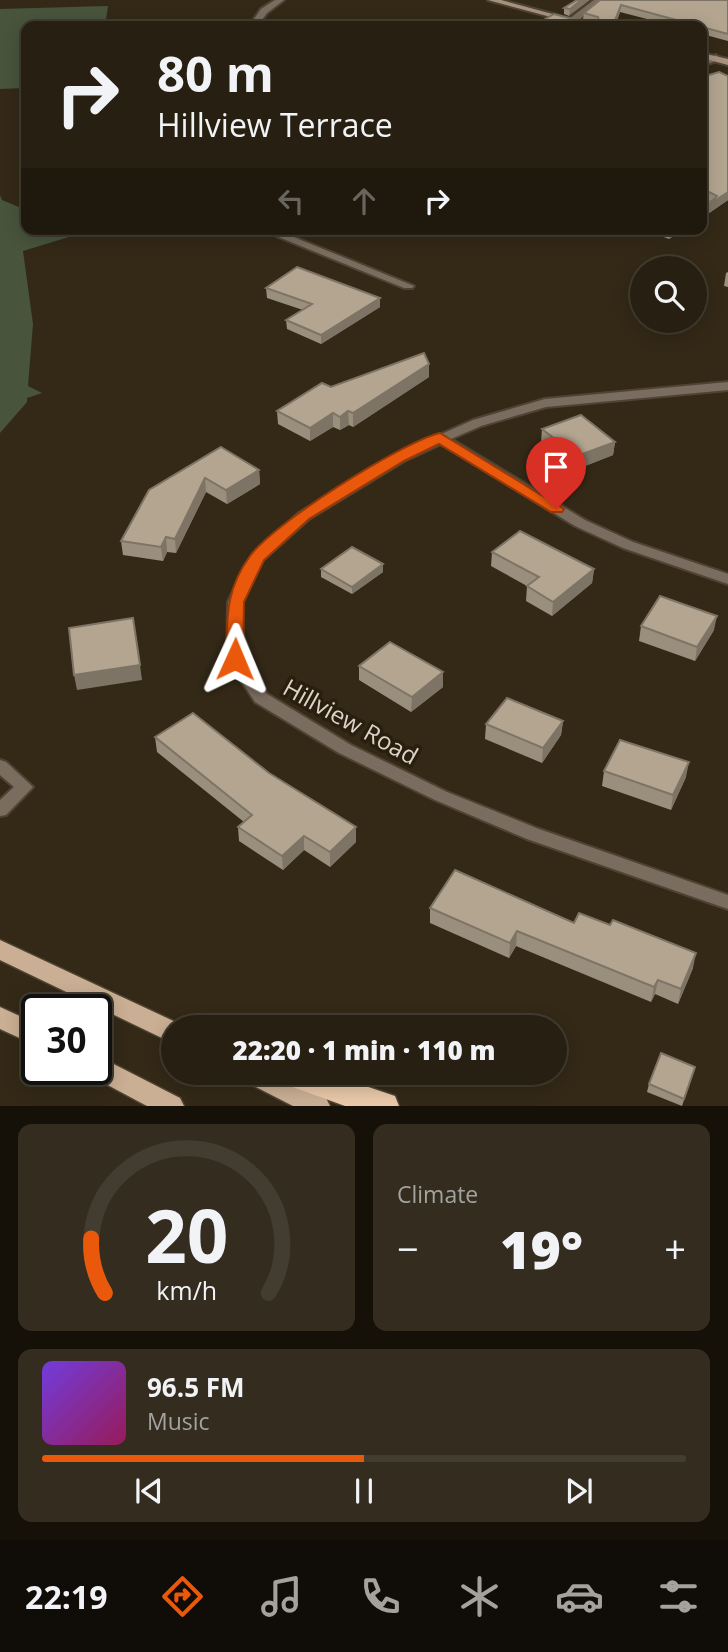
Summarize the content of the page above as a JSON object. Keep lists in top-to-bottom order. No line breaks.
{"streets":{"street":["Hillview Road"]},"page":{"turn":["80 m","Hillview Terrace"],"limit":"30","trip":"22:20 · 1 min · 110 m","tile":"Climate","heat":["−","19°","+"],"song":["96.5 FM","Music"],"tabs":"22:19","gauge":["20","km/h"]}}
